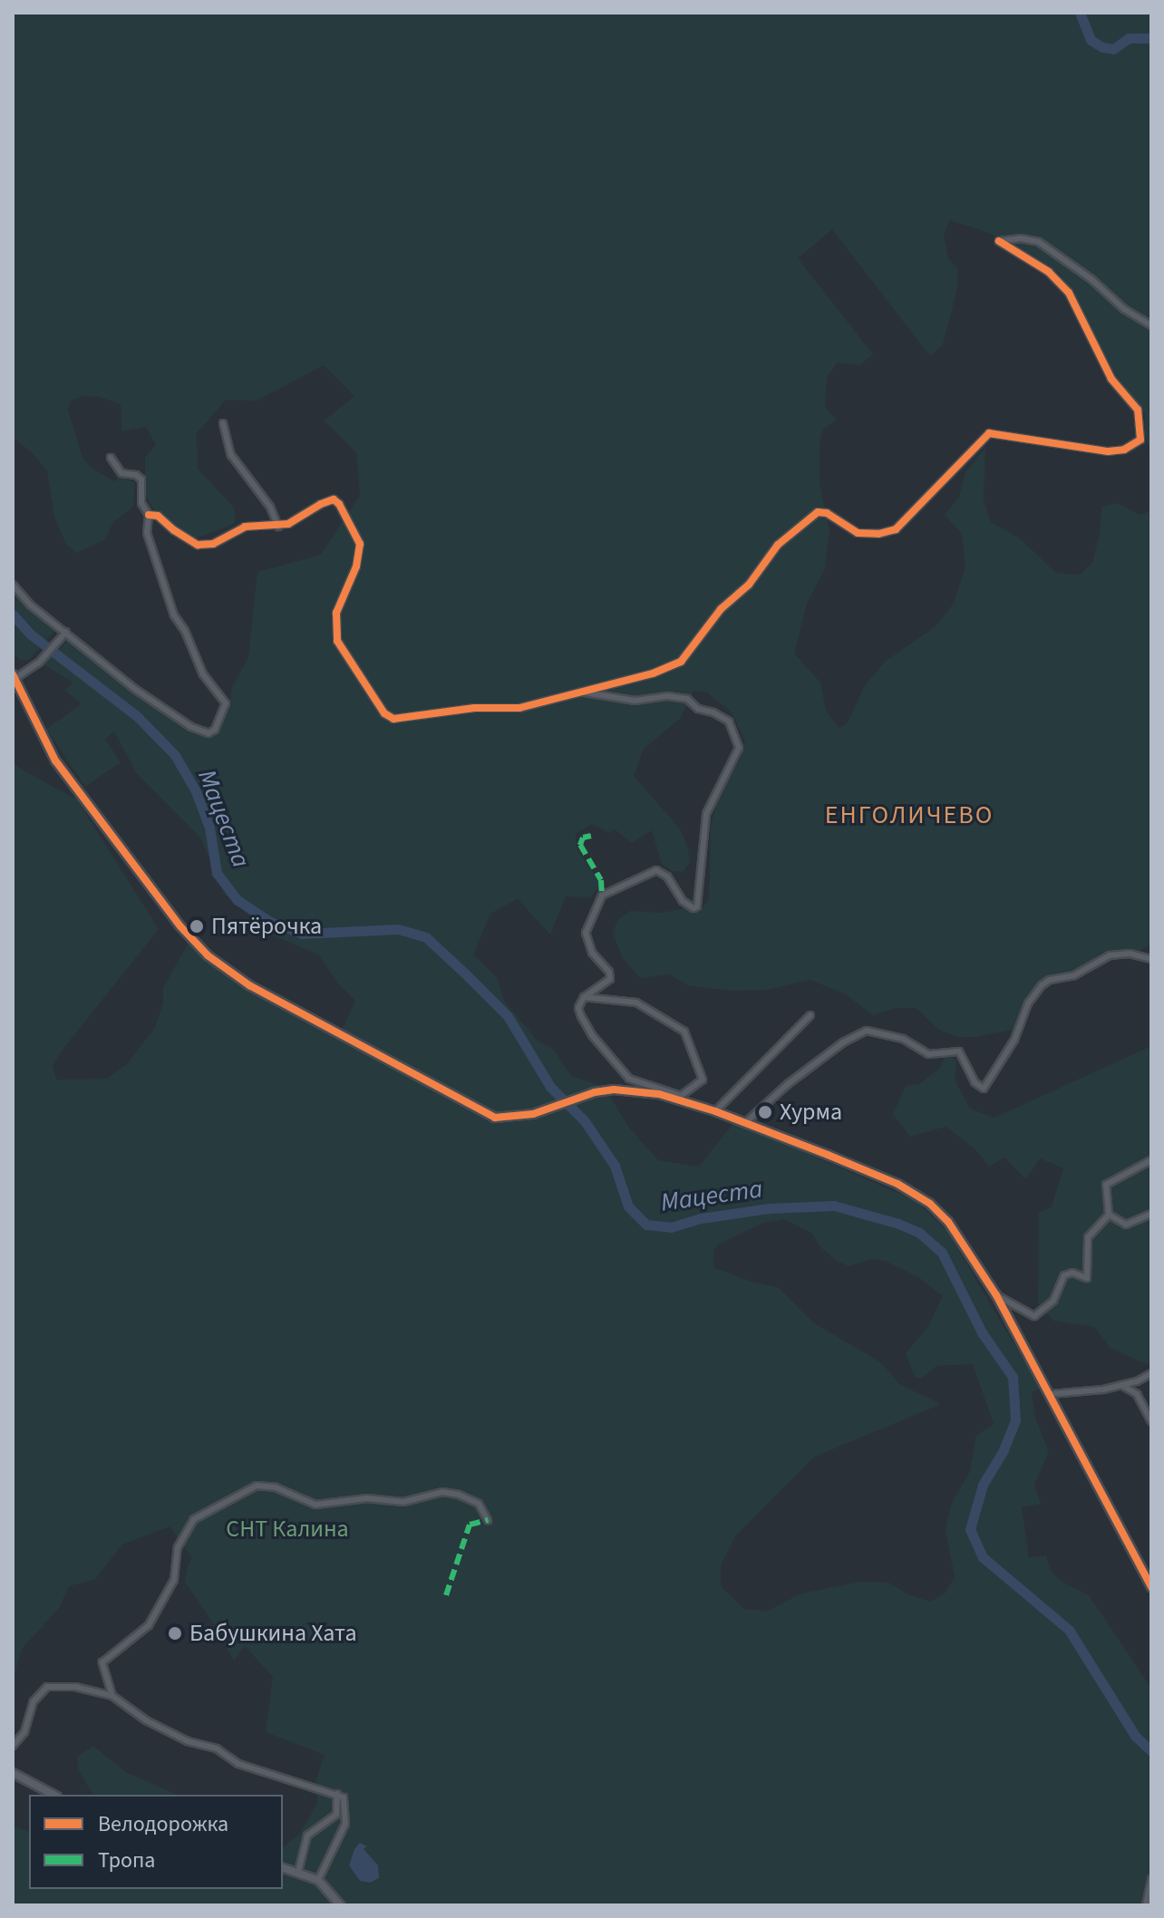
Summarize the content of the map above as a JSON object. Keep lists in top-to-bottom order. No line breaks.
{"districts":["ЕНГОЛИЧЕВО"],"water":["Мацеста"],"parks":["СНТ Калина"],"places":["Пятёрочка","Хурма","Бабушкина Хата"],"legend":["Велодорожка","Тропа"]}
